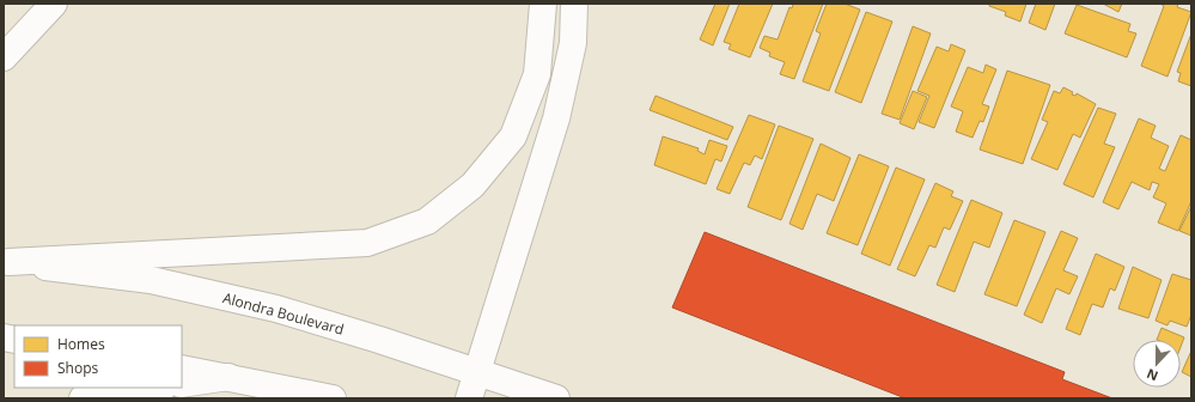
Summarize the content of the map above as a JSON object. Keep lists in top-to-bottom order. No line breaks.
{"streets":{"main road":["Alondra Boulevard"]},"legend":["Homes","Shops"],"north":"bottom"}
